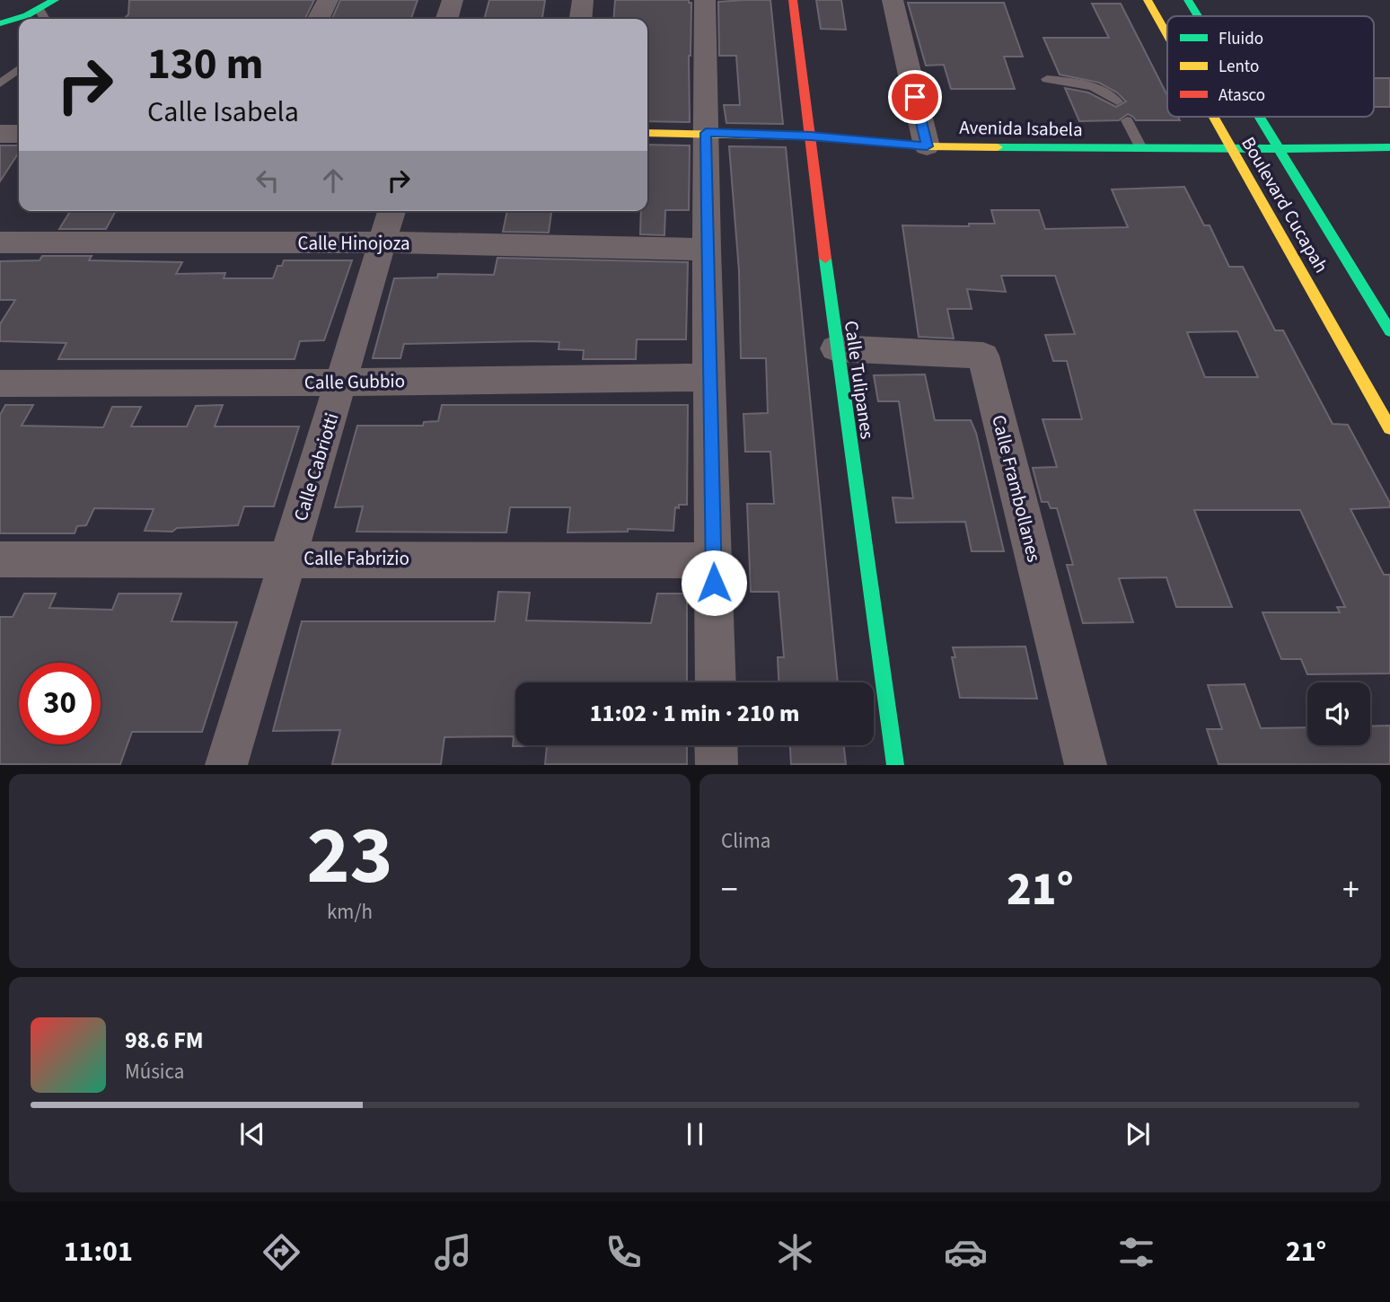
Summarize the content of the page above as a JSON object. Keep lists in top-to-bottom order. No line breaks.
{"streets":{"street":["Avenida Isabela","Boulevard Cucapah","Calle Hinojoza","Calle Tulipanes","Calle Gubbio","Calle Cabriotti","Calle Frambollanes","Calle Fabrizio"]},"crossings":[["Avenida Isabela","Boulevard Cucapah"],["Avenida Isabela","Calle Tulipanes"],["Calle Hinojoza","Calle Cabriotti"],["Calle Tulipanes","Calle Frambollanes"],["Calle Gubbio","Calle Cabriotti"],["Calle Cabriotti","Calle Fabrizio"]],"legend":["Fluido","Lento","Atasco"],"page":{"turn":["130 m","Calle Isabela"],"limit":"30","trip":"11:02 · 1 min · 210 m","tile":[["23","km/h"],"Clima"],"heat":["−","21°","+"],"song":["98.6 FM","Música"],"tabs":["11:01","21°"]}}
